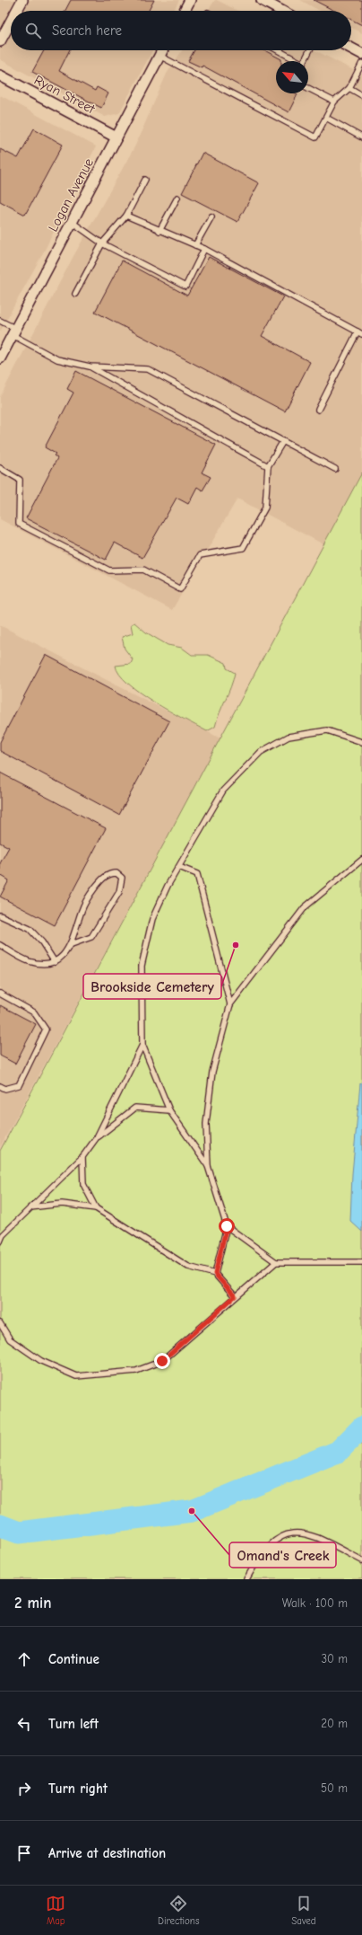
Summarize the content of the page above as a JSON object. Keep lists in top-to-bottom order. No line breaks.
{"streets":{"street":["Ryan Street","Logan Avenue"]},"crossings":[["Ryan Street","Logan Avenue"]],"places":["Brookside Cemetery","Omand's Creek"],"north":"top left","page":{"search":"Search here","heading":["2 min","Walk · 100 m"],"list":[["Continue","30 m"],["Turn left","20 m"],["Turn right","50 m"],"Arrive at destination"],"nav":["Map","Directions","Saved"]}}
